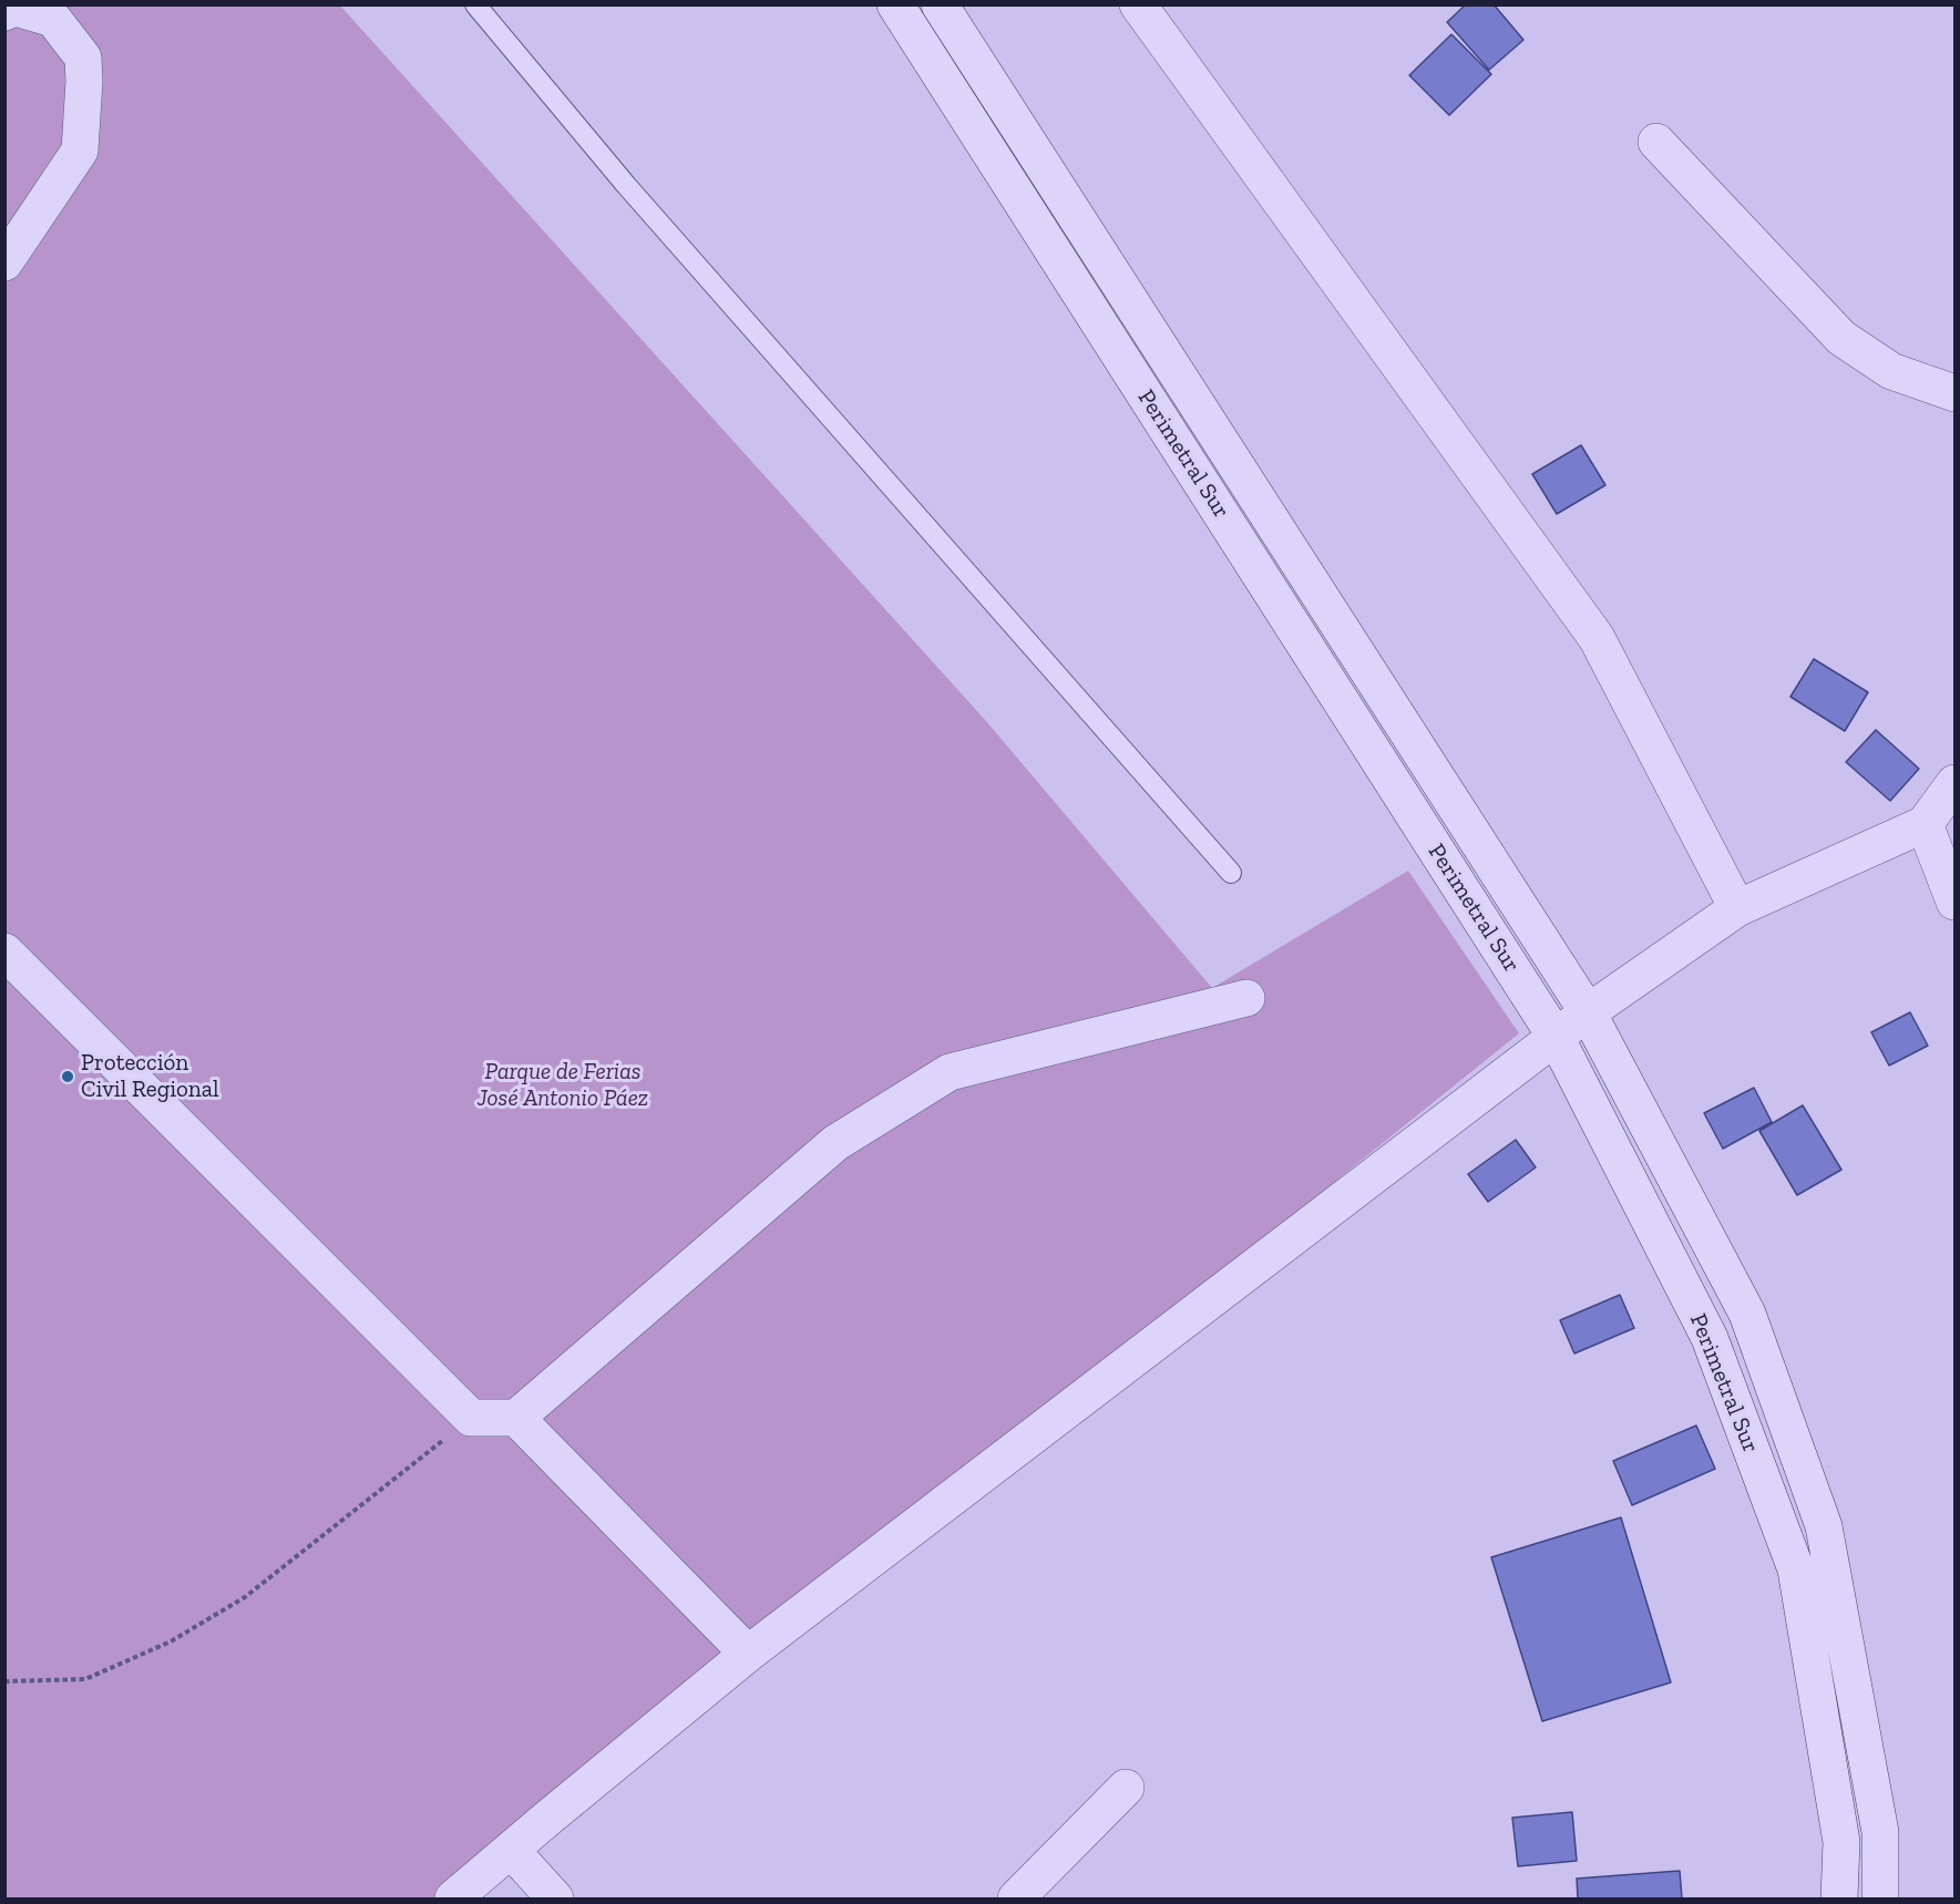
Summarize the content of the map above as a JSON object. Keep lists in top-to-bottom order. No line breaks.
{"streets":{"street":["Perimetral Sur"]},"parks":["Parque de Ferias José Antonio Páez"],"places":["Protección Civil Regional"]}
